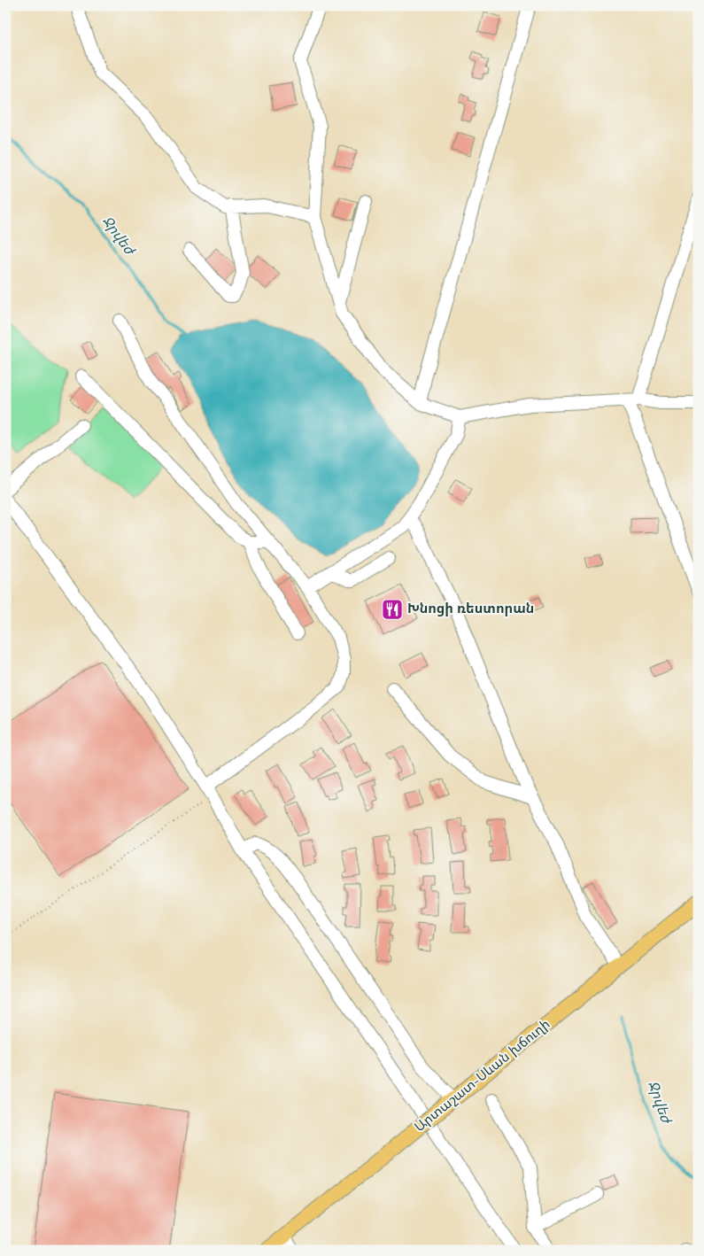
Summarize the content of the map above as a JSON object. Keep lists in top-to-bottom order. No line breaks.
{"streets":{"main road":["Արտաշատ-Սևան խճուղի"]},"water":["Ջրվեժ"],"places":{"restaurant":["Խնոցի ռեստորան"]}}
